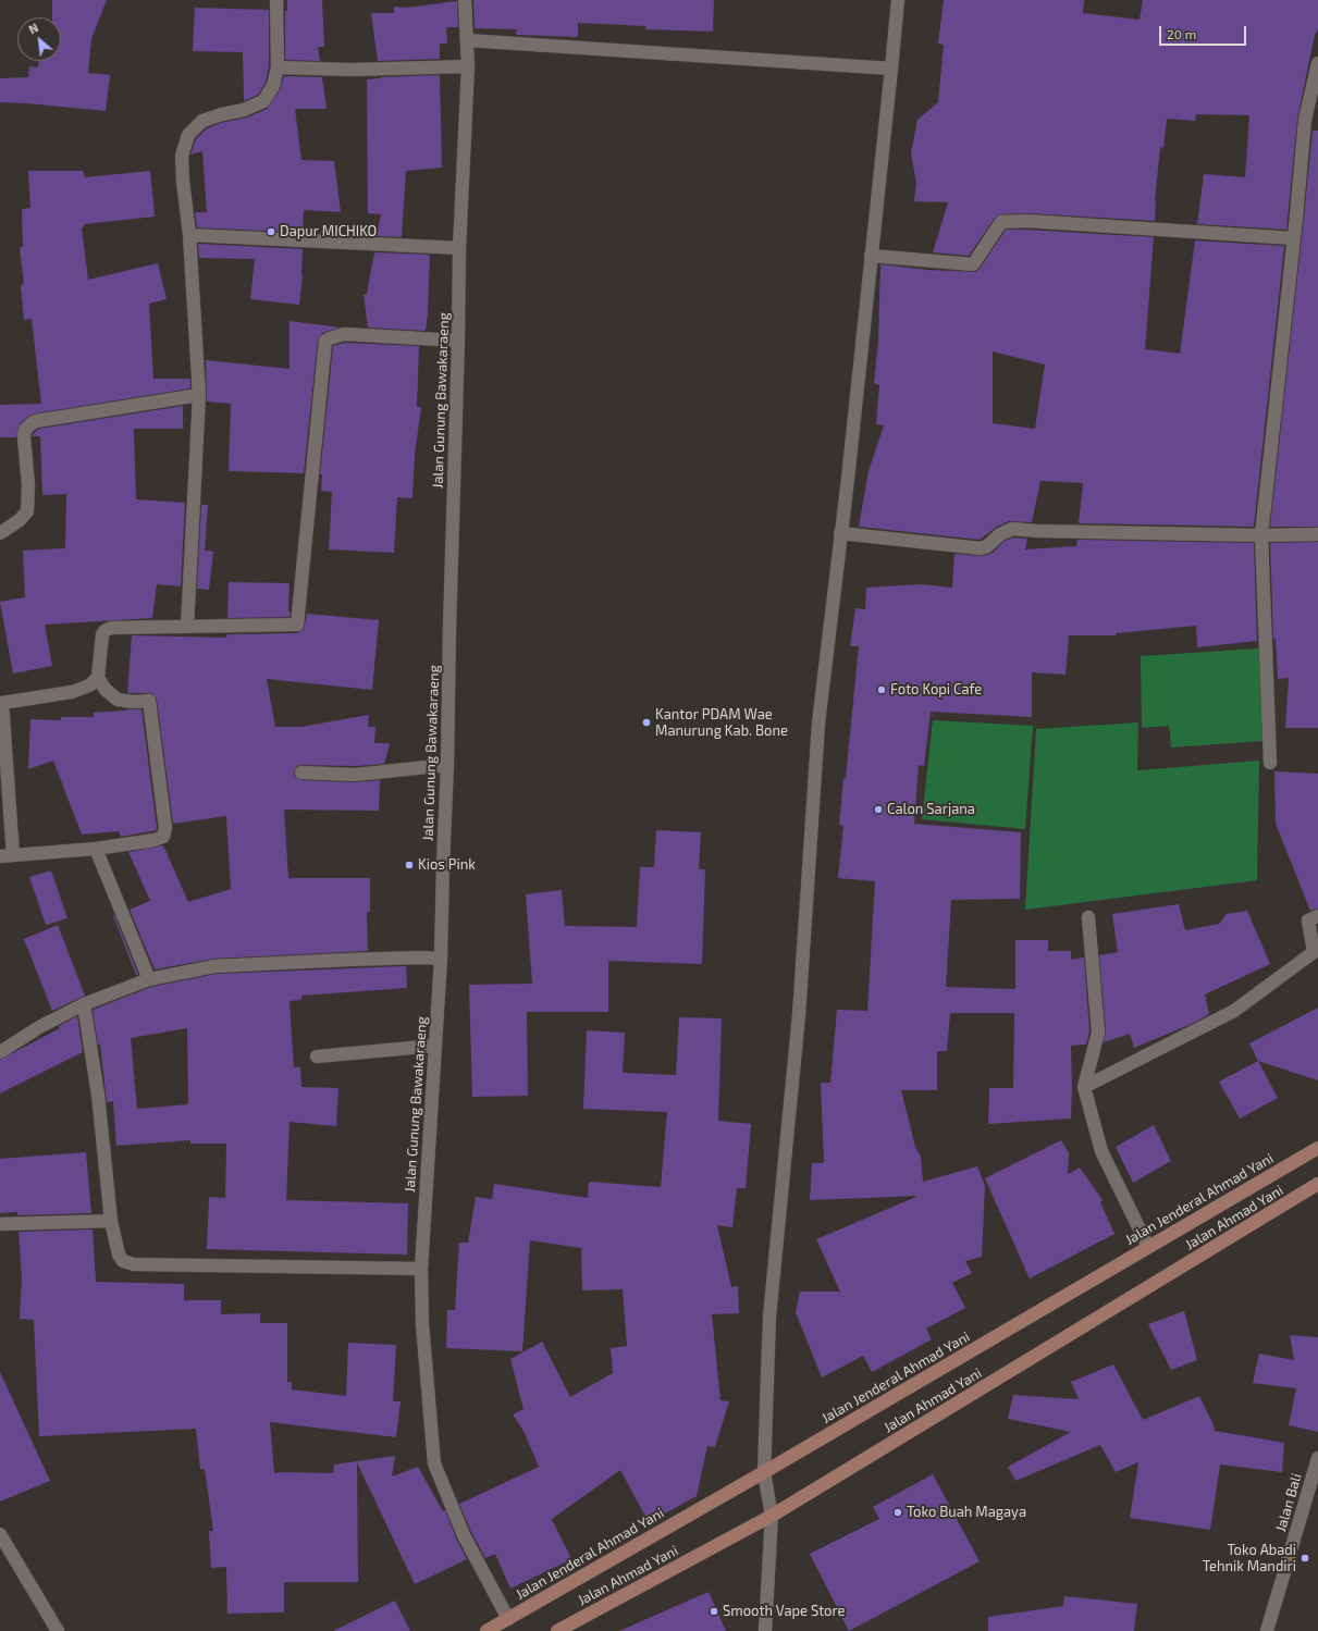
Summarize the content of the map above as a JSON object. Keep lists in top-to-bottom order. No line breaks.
{"streets":{"main road":["Jalan Jenderal Ahmad Yani","Jalan Ahmad Yani"],"street":["Jalan Gunung Bawakaraeng","Jalan Bali"]},"crossings":[["Jalan Gunung Bawakaraeng","Jalan Jenderal Ahmad Yani"]],"places":["Dapur MICHIKO","Foto Kopi Cafe","Kantor PDAM Wae Manurung Kab. Bone","Calon Sarjana","Kios Pink","Toko Buah Magaya","Toko Abadi Tehnik Mandiri","Smooth Vape Store"],"scale_bar":"20 m","north":"top left"}
